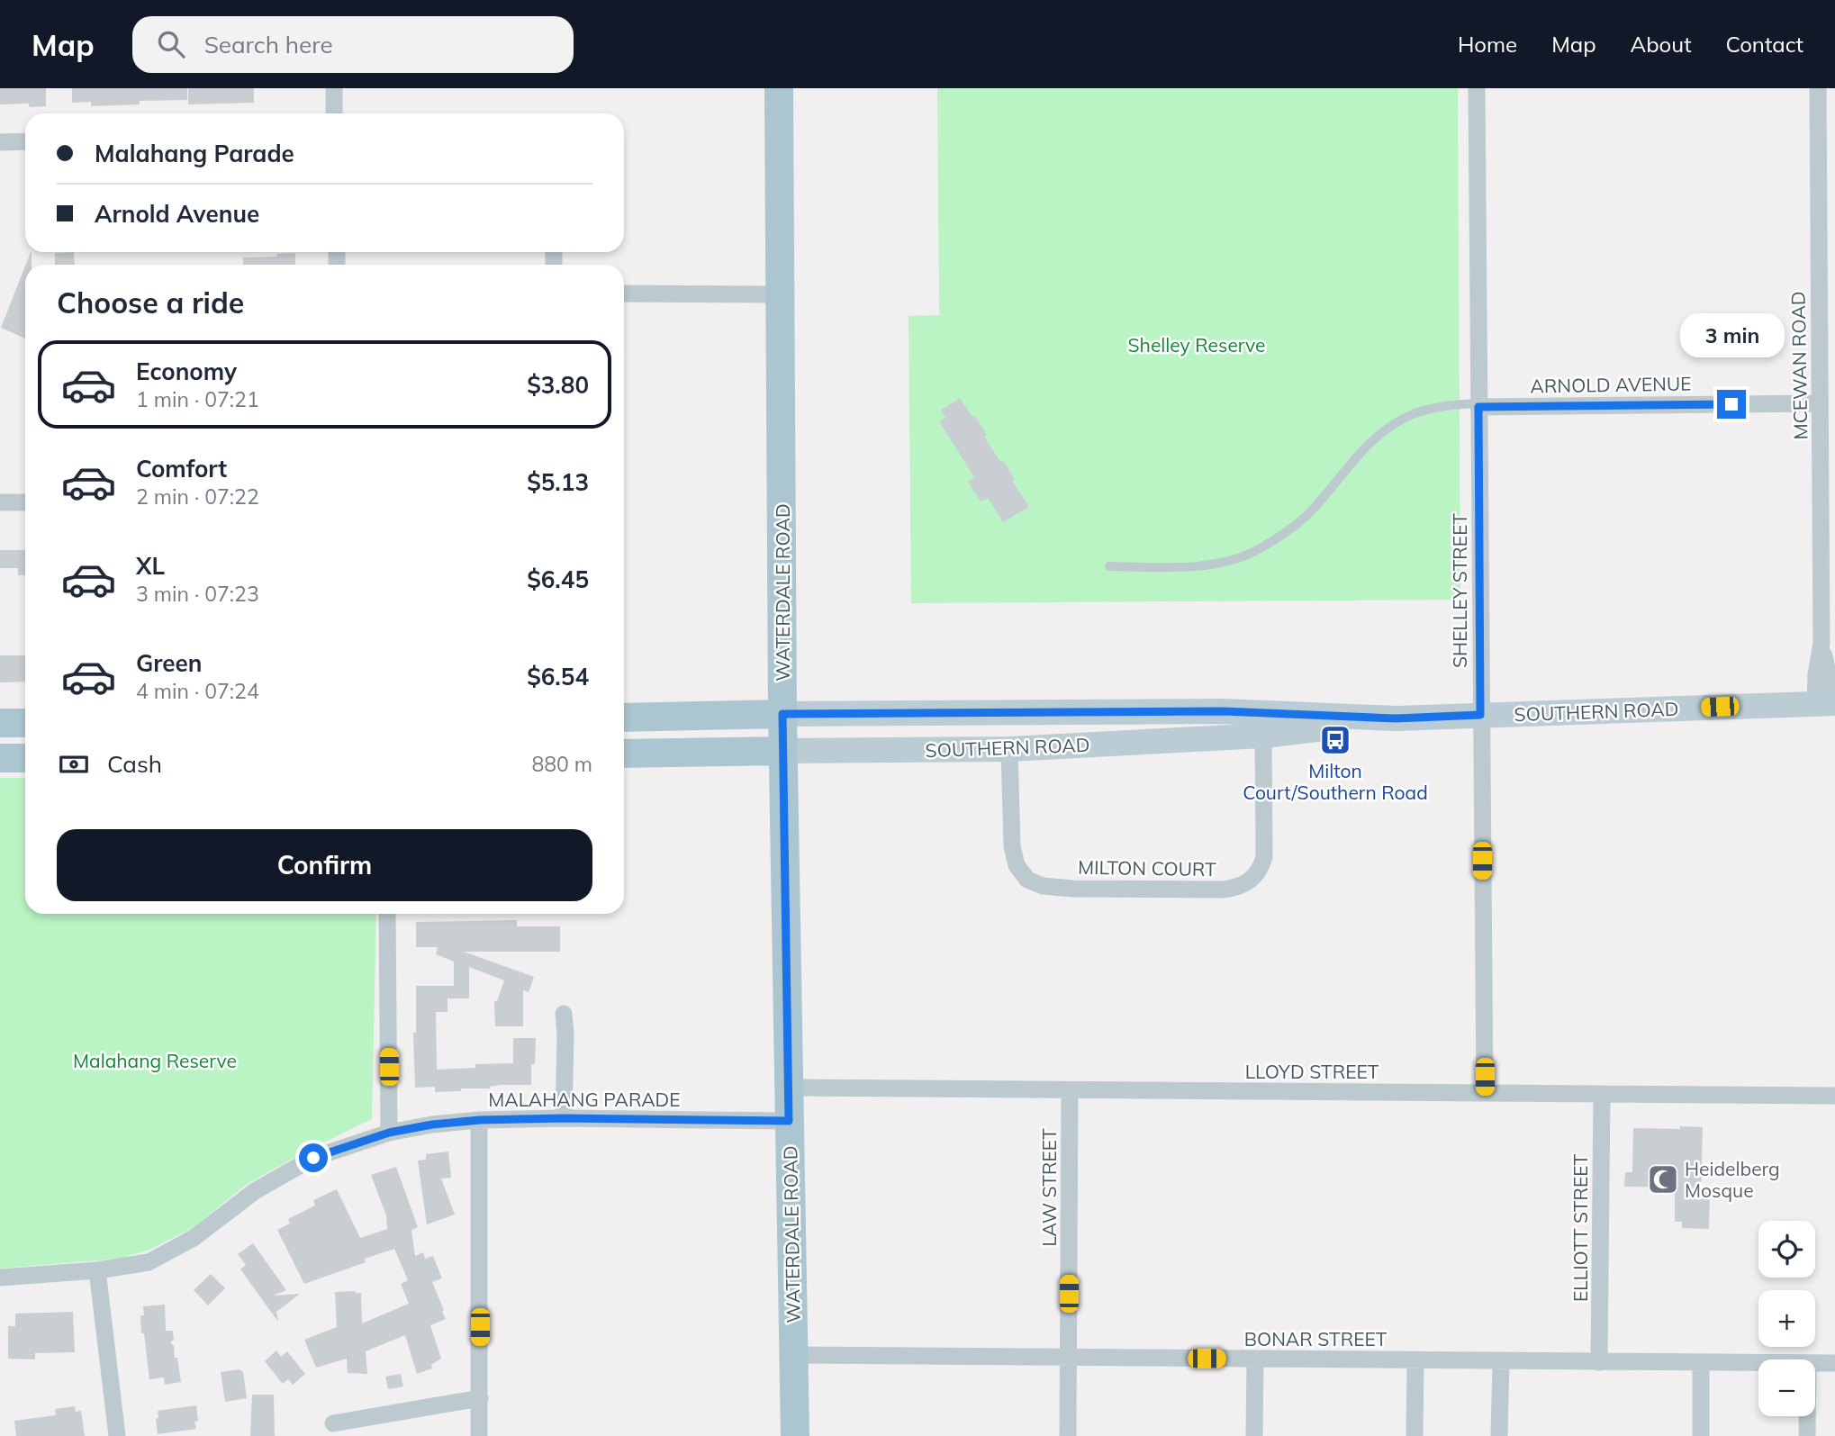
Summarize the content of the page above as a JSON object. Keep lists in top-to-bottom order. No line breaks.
{"streets":{"main road":["WATERDALE ROAD","SOUTHERN ROAD"],"street":["MCEWAN ROAD","ARNOLD AVENUE","SHELLEY STREET","MILTON COURT","LLOYD STREET","MALAHANG PARADE","LAW STREET","ELLIOTT STREET","BONAR STREET"]},"crossings":[["MCEWAN ROAD","ARNOLD AVENUE"],["MCEWAN ROAD","SOUTHERN ROAD"],["ARNOLD AVENUE","SHELLEY STREET"],["SHELLEY STREET","SOUTHERN ROAD"],["SHELLEY STREET","LLOYD STREET"],["WATERDALE ROAD","SOUTHERN ROAD"],["WATERDALE ROAD","LLOYD STREET"],["WATERDALE ROAD","MALAHANG PARADE"],["WATERDALE ROAD","BONAR STREET"],["SOUTHERN ROAD","MILTON COURT"],["LLOYD STREET","LAW STREET"],["LLOYD STREET","ELLIOTT STREET"],["LAW STREET","BONAR STREET"],["ELLIOTT STREET","BONAR STREET"]],"parks":["Shelley Reserve","Malahang Reserve"],"places":{"bus stop":["Milton Court/Southern Road"],"mosque":["Heidelberg Mosque"]},"page":{"header":"Map","search":"Search here","nav":["Home","Map","About","Contact"],"banner":["Malahang Parade","Arnold Avenue"],"heading":"Choose a ride","bubble":"3 min","list":[{"name":"Economy","note":"1 min · 07:21","value":"$3.80"},{"name":"Comfort","note":"2 min · 07:22","value":"$5.13"},{"name":"XL","note":"3 min · 07:23","value":"$6.45"},{"name":"Green","note":"4 min · 07:24","value":"$6.54"}],"pay":["Cash","880 m"],"buttons":"Confirm","map_buttons":["+","−"]}}
